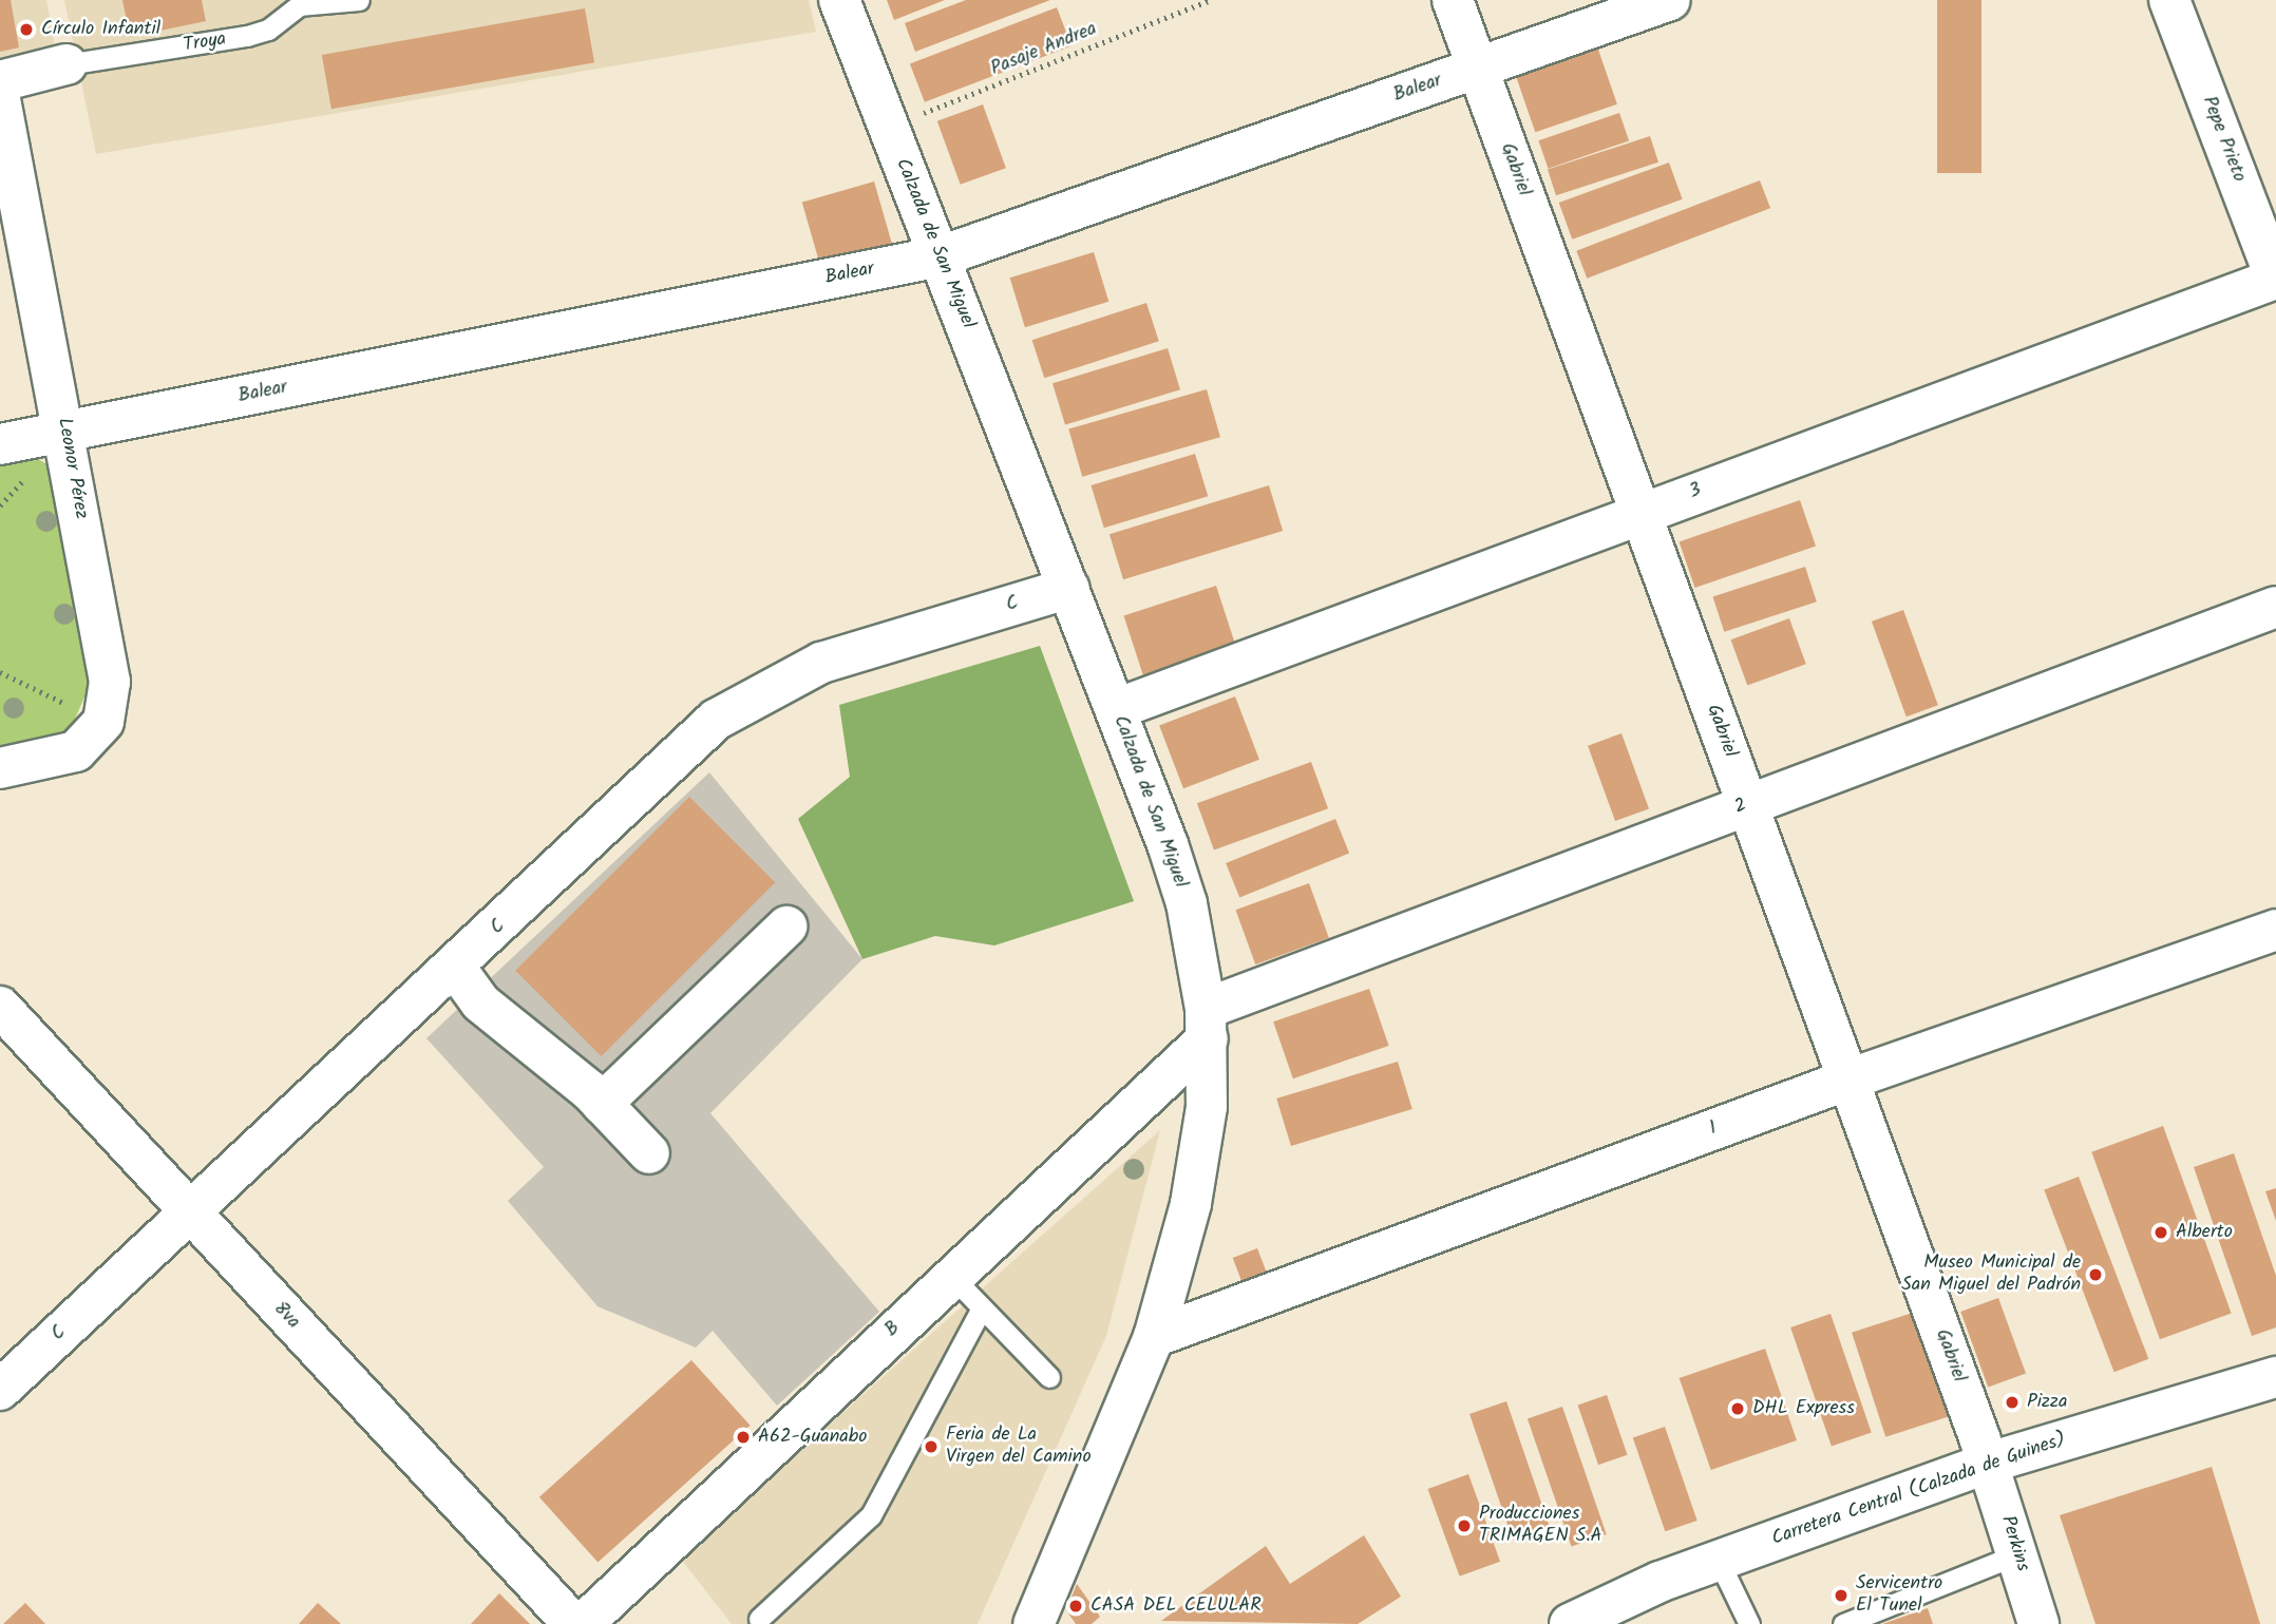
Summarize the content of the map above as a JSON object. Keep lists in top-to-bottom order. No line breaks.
{"streets":{"street":["Troya","Balear","Pepe Prieto","Gabriel","Calzada de San Miguel","Leonor Pérez","3","C","2","1","8va","B","Carretera Central (Calzada de Guines)","Perkins"],"path":["Pasaje Andrea"]},"crossings":[["Pasaje Andrea","Calzada de San Miguel"],["Balear","Gabriel"],["Balear","Calzada de San Miguel"],["Balear","Leonor Pérez"],["Pepe Prieto","3"],["Gabriel","3"],["Gabriel","2"],["Gabriel","1"],["Gabriel","Carretera Central (Calzada de Guines)"],["Gabriel","Perkins"],["Calzada de San Miguel","3"],["Calzada de San Miguel","C"],["Calzada de San Miguel","2"],["Calzada de San Miguel","1"],["Calzada de San Miguel","B"],["C","8va"],["2","B"],["Carretera Central (Calzada de Guines)","Perkins"]],"places":["Círculo Infantil","Alberto","Museo Municipal de San Miguel del Padrón","Pizza","DHL Express","A62-Guanabo","Feria de La Virgen del Camino","Producciones TRIMAGEN S.A","Servicentro El Tunel","CASA DEL CELULAR"]}
